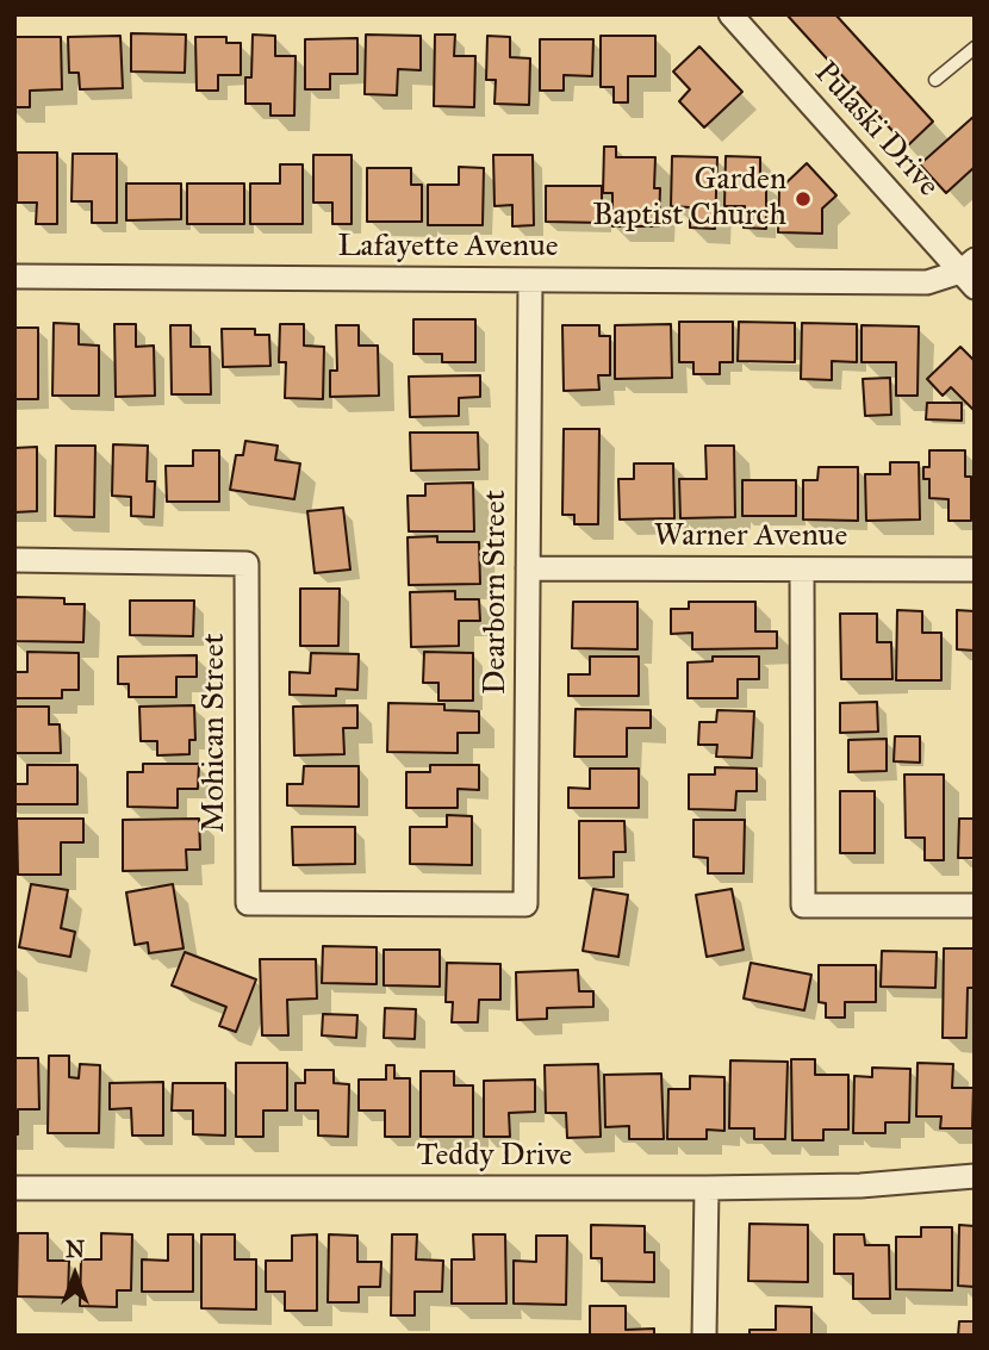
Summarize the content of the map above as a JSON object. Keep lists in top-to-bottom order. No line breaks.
{"streets":{"street":["Pulaski Drive","Lafayette Avenue","Warner Avenue","Dearborn Street","Mohican Street","Teddy Drive"]},"crossings":[["Pulaski Drive","Lafayette Avenue"],["Lafayette Avenue","Dearborn Street"],["Warner Avenue","Dearborn Street"],["Dearborn Street","Mohican Street"]],"places":["Garden Baptist Church"],"north":"top"}
